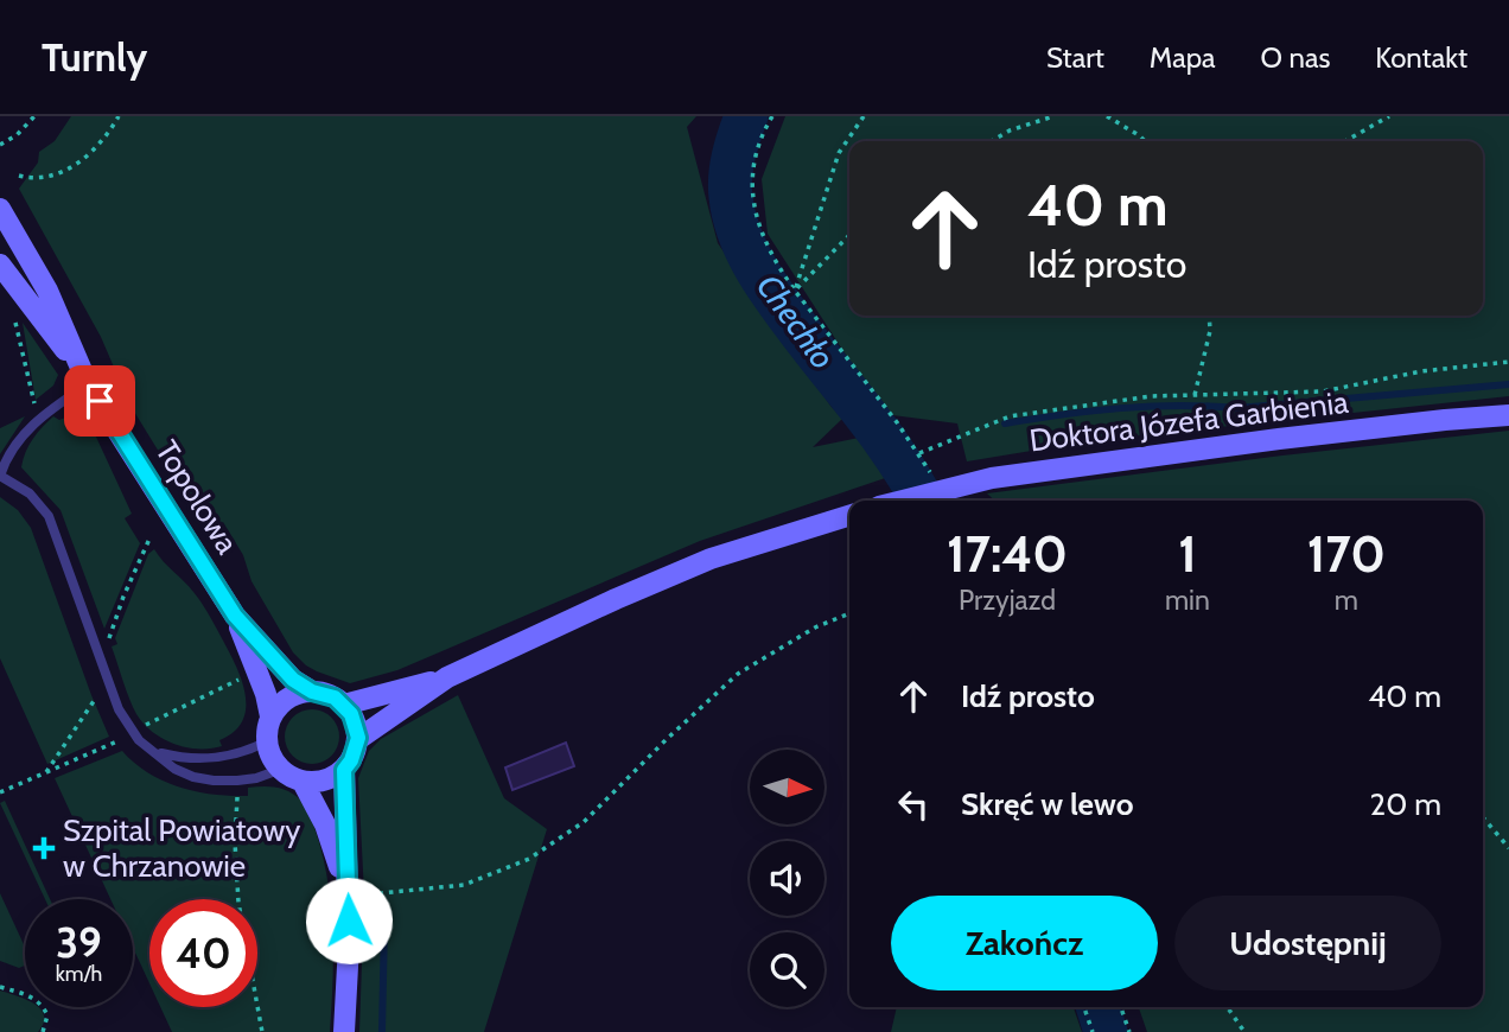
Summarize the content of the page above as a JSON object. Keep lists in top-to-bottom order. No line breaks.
{"streets":{"main road":["Doktora Józefa Garbienia","Topolowa"]},"water":["Chechło"],"places":{"health":["Szpital Powiatowy w Chrzanowie"]},"north":"right","page":{"header":"Turnly","nav":["Start","Mapa","O nas","Kontakt"],"turn":["40 m","Idź prosto"],"eta":["17:40","Przyjazd","1","min","170","m"],"list":[{"name":"Idź prosto","value":"40 m"},{"name":"Skręć w lewo","value":"20 m"}],"buttons":["Zakończ","Udostępnij"],"speed":"39 km/h","limit":"40"}}
